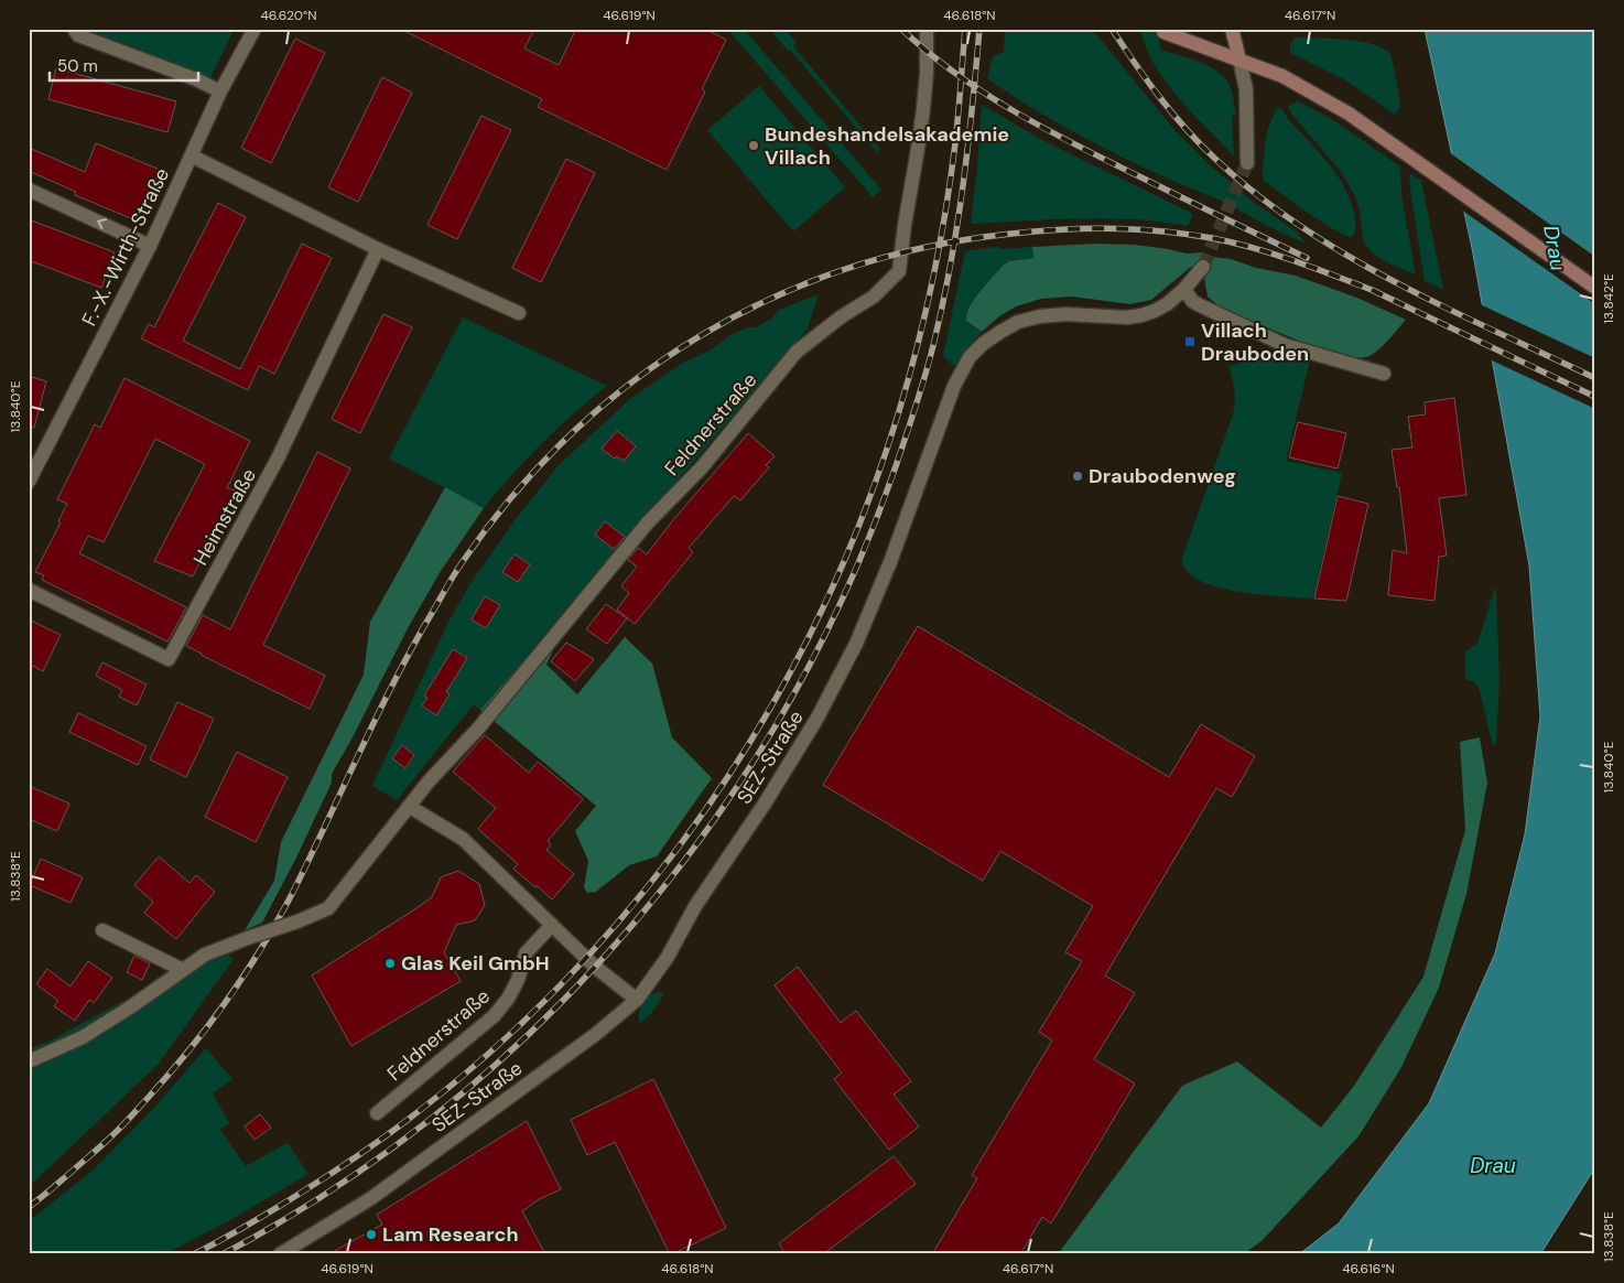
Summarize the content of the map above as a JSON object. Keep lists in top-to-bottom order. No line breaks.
{"streets":{"street":["F.-X.-Wirth-Straße","Feldnerstraße","Heimstraße","SEZ-Straße"]},"water":["Drau"],"places":{"other":["Bundeshandelsakademie Villach","Draubodenweg","Glas Keil GmbH","Lam Research"],"transit":["Villach Drauboden"]},"scale_bar":"50 m","coordinates":["46.620°N","46.619°N","46.618°N","46.617°N","13.842°E","13.840°E","13.838°E","46.616°N"]}
